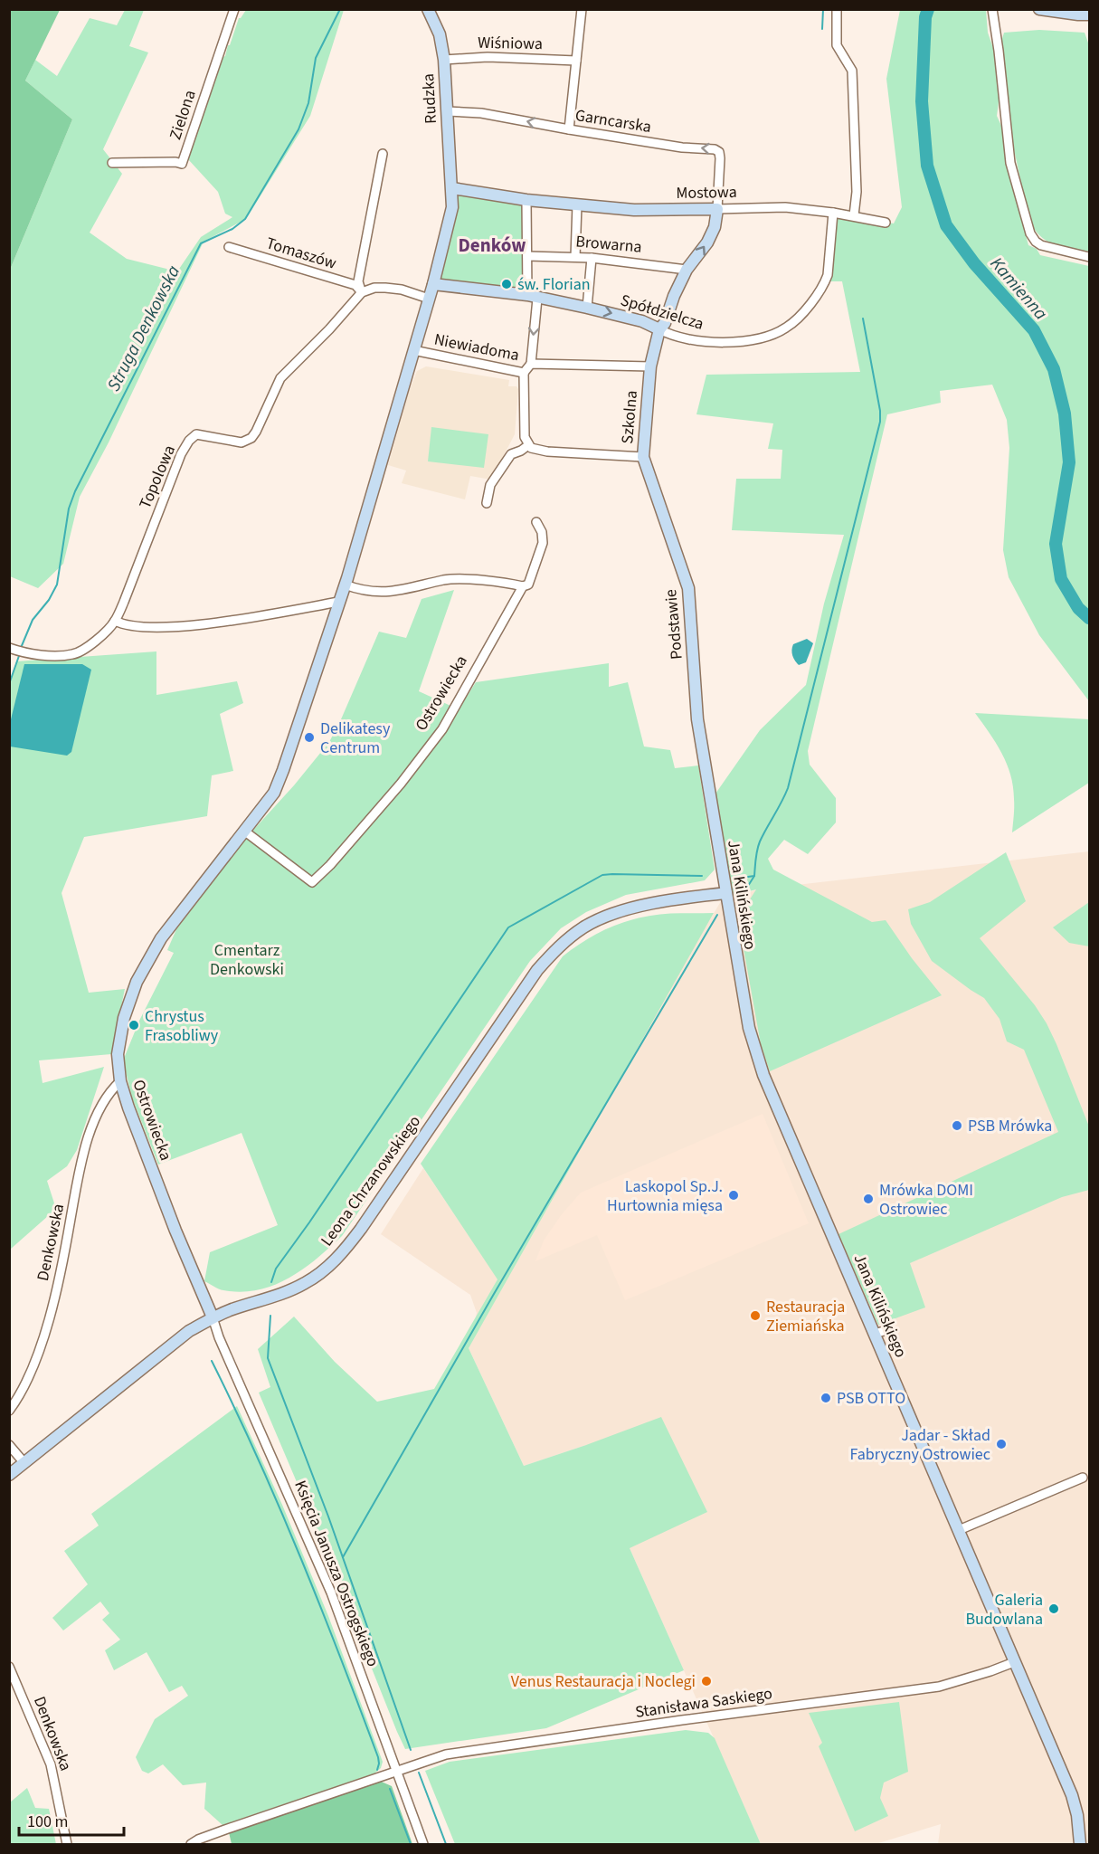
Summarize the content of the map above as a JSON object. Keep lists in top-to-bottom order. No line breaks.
{"streets":{"street":["Wiśniowa","Rudzka","Zielona","Garncarska","Mostowa","Browarna","Tomaszów","Spółdzielcza","Niewiadoma","Szkolna","Topolowa","Podstawie","Ostrowiecka","Jana Kilińskiego","Leona Chrzanowskiego","Denkowska","Księcia Janusza Ostrogskiego","Stanisława Saskiego"]},"crossings":[["Wiśniowa","Rudzka"],["Rudzka","Garncarska"],["Rudzka","Mostowa"],["Rudzka","Spółdzielcza"],["Rudzka","Ostrowiecka"],["Garncarska","Mostowa"],["Mostowa","Spółdzielcza"],["Mostowa","Niewiadoma"],["Browarna","Niewiadoma"],["Tomaszów","Topolowa"],["Spółdzielcza","Niewiadoma"],["Spółdzielcza","Szkolna"],["Spółdzielcza","Ostrowiecka"],["Niewiadoma","Szkolna"],["Niewiadoma","Ostrowiecka"],["Szkolna","Podstawie"],["Podstawie","Jana Kilińskiego"],["Ostrowiecka","Leona Chrzanowskiego"],["Ostrowiecka","Denkowska"],["Ostrowiecka","Księcia Janusza Ostrogskiego"],["Jana Kilińskiego","Leona Chrzanowskiego"],["Jana Kilińskiego","Stanisława Saskiego"],["Leona Chrzanowskiego","Księcia Janusza Ostrogskiego"],["Księcia Janusza Ostrogskiego","Stanisława Saskiego"]],"one_way":["Garncarska"],"districts":["Denków"],"water":["Kamienna","Struga Denkowska"],"parks":["Cmentarz Denkowski"],"places":["św. Florian","Delikatesy Centrum","Chrystus Frasobliwy","PSB Mrówka","Laskopol Sp.J. Hurtownia mięsa","Mrówka DOMI Ostrowiec","Restauracja Ziemiańska","PSB OTTO","Jadar - Skład Fabryczny Ostrowiec","Galeria Budowlana","Venus Restauracja i Noclegi"],"scale_bar":"100 m"}
